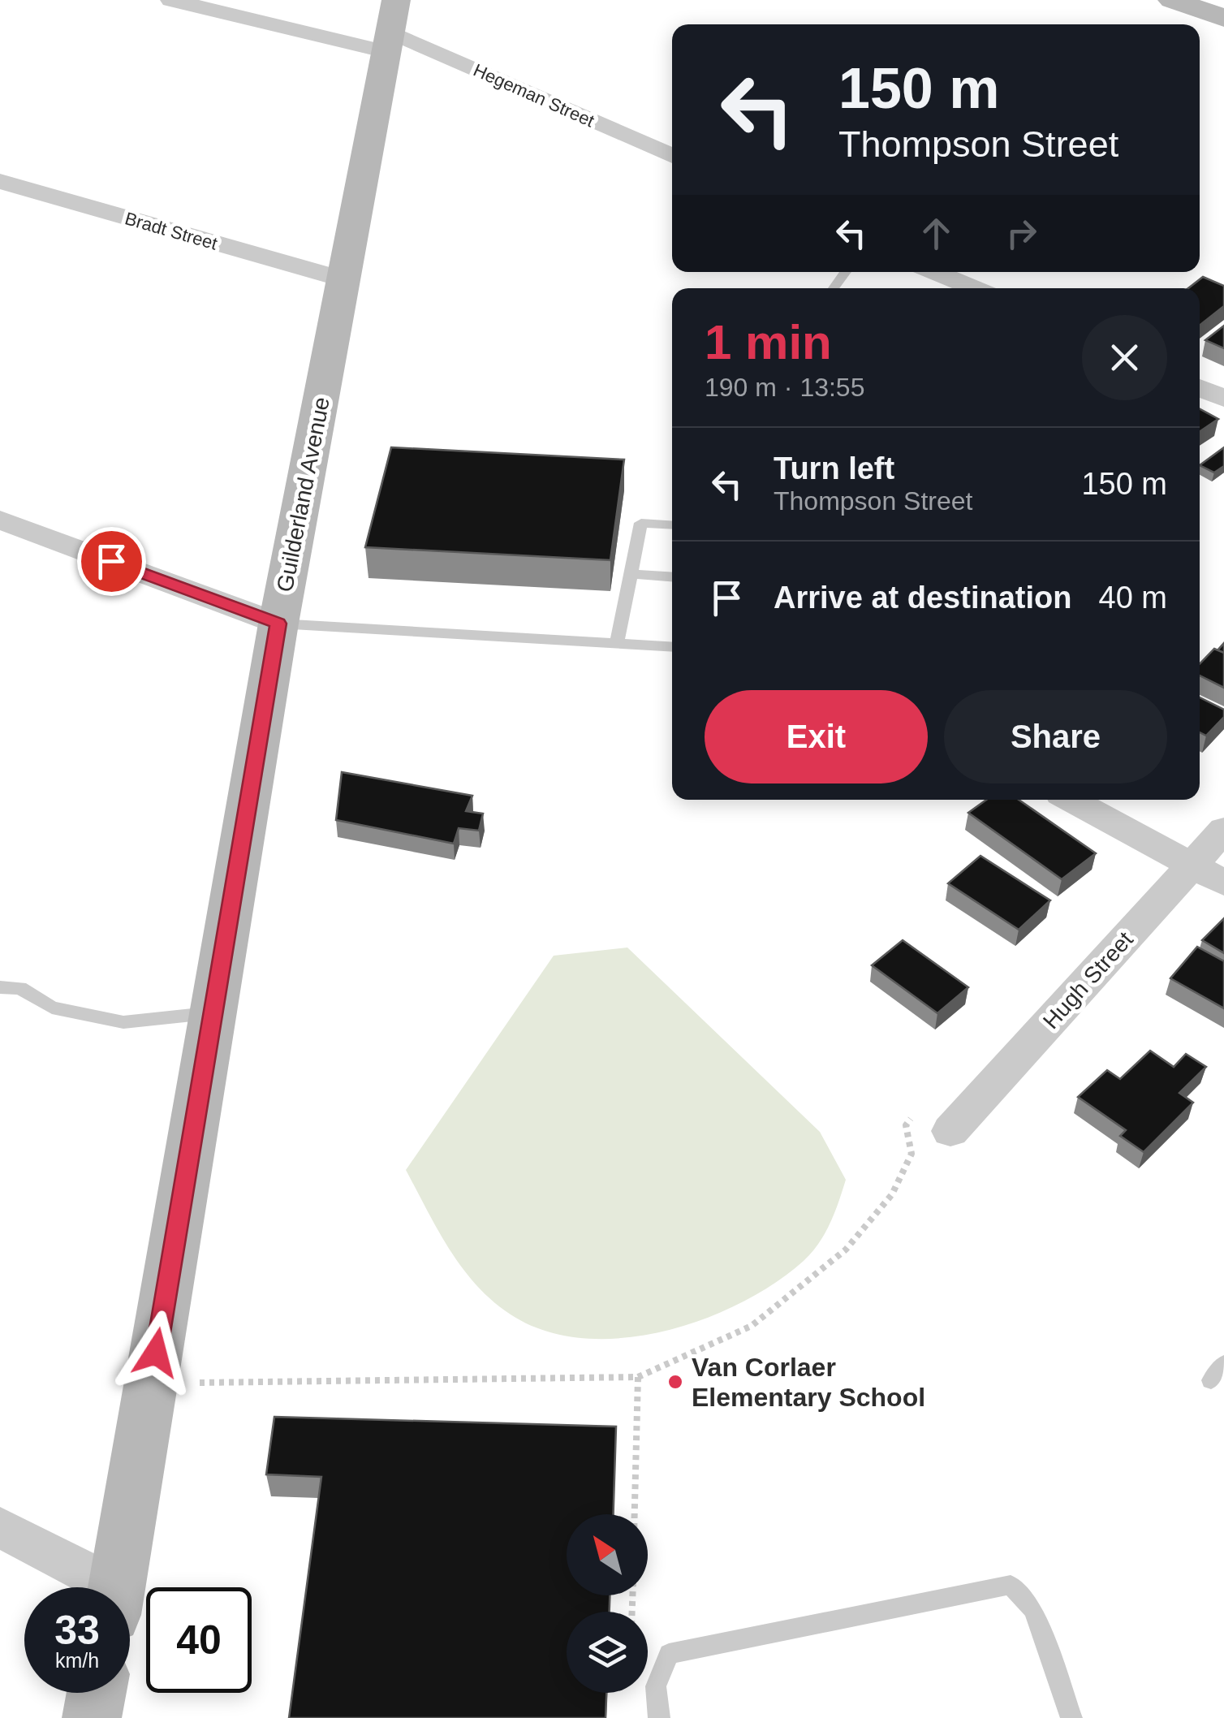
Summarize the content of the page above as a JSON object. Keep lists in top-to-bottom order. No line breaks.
{"streets":{"street":["Hegeman Street","Bradt Street","Guilderland Avenue","Hugh Street"]},"crossings":[["Hegeman Street","Guilderland Avenue"],["Bradt Street","Guilderland Avenue"]],"places":["Van Corlaer Elementary School"],"north":"top left","page":{"turn":["150 m","Thompson Street"],"heading":["1 min","190 m · 13:55"],"list":[{"name":"Turn left","note":"Thompson Street","value":"150 m"},{"name":"Arrive at destination","value":"40 m"}],"buttons":["Exit","Share"],"speed":"33 km/h","limit":"40"}}
